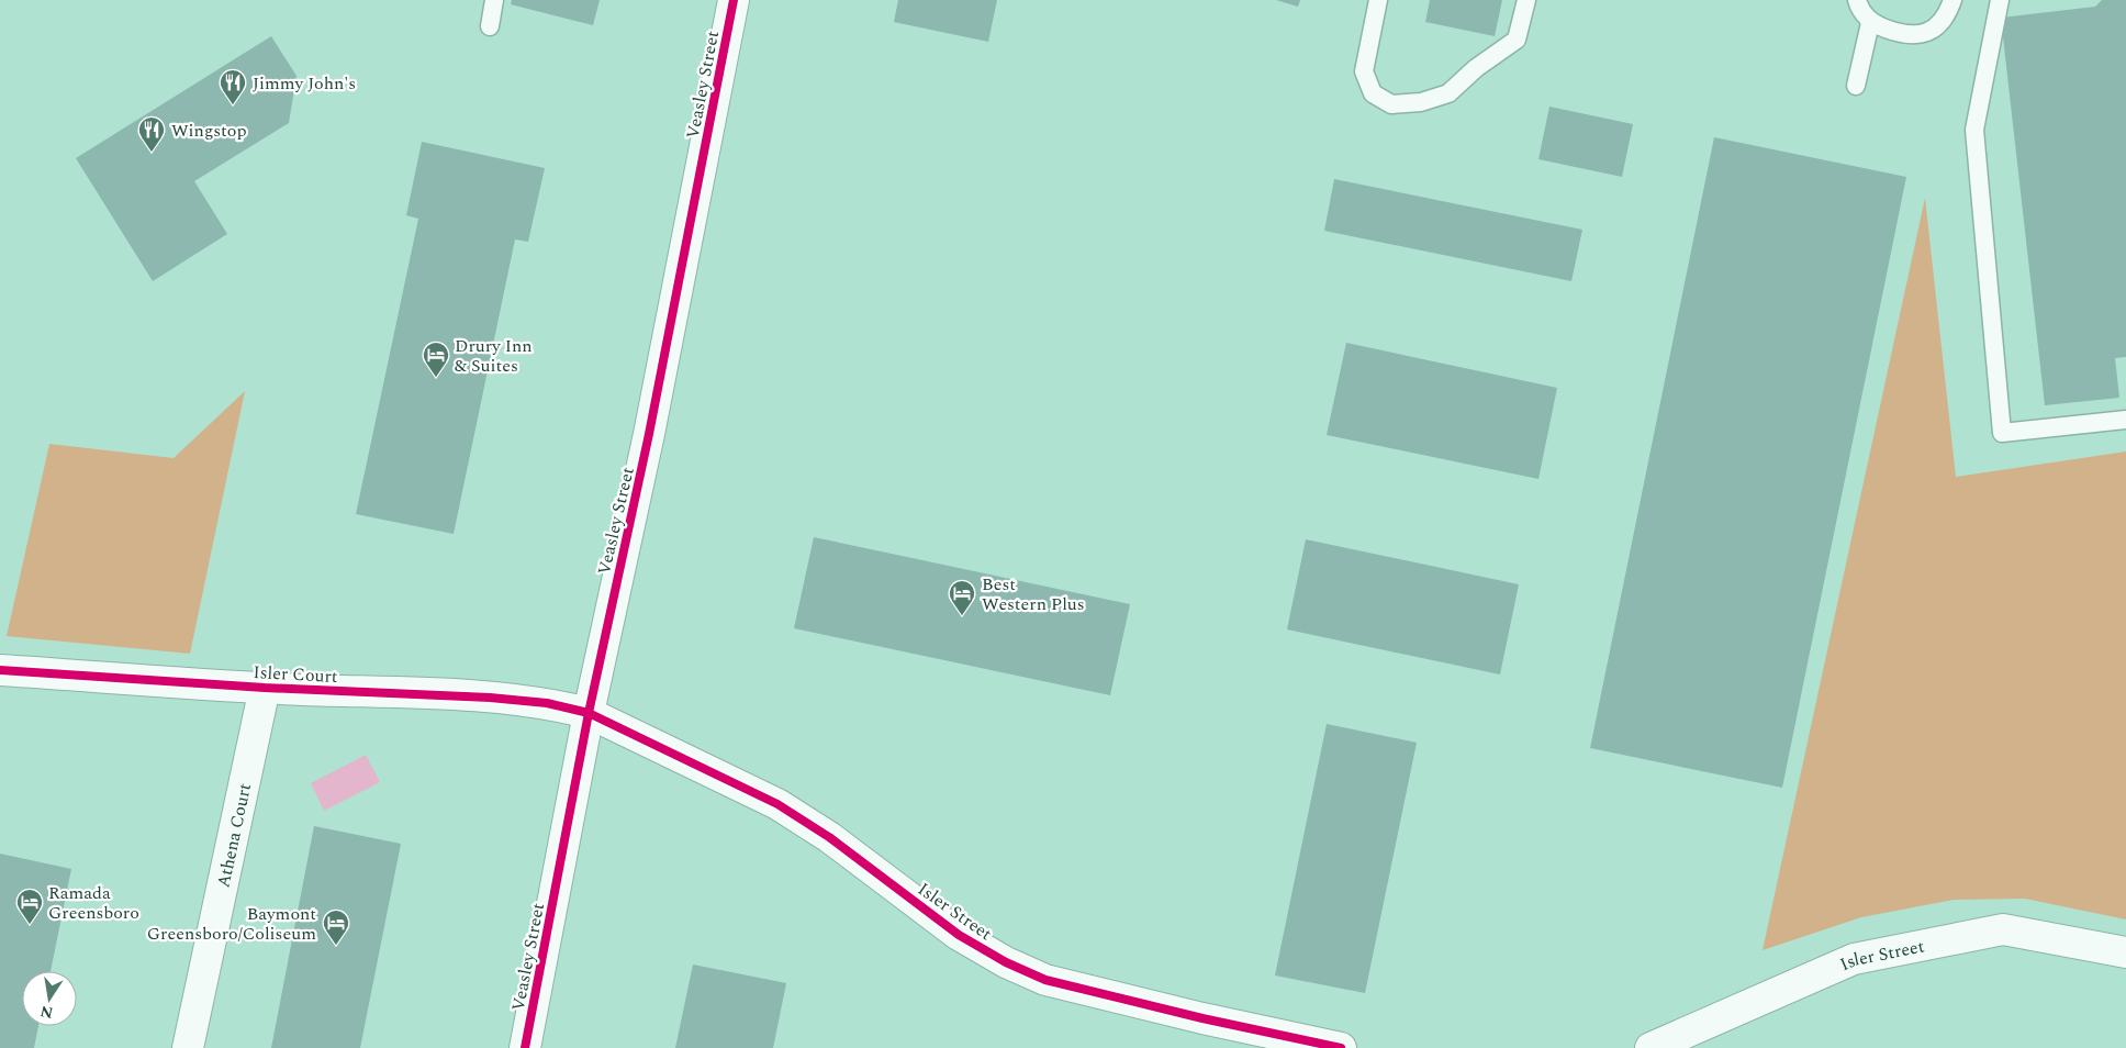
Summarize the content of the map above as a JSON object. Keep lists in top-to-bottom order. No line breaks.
{"streets":{"street":["Veasley Street","Isler Court","Athena Court","Isler Street"]},"crossings":[["Veasley Street","Isler Court"],["Veasley Street","Isler Street"],["Isler Court","Athena Court"],["Isler Court","Isler Street"]],"places":{"restaurant":["Jimmy John's","Wingstop"],"hotel":["Drury Inn & Suites","Best Western Plus","Ramada Greensboro","Baymont Greensboro/Coliseum"]},"north":"bottom"}
